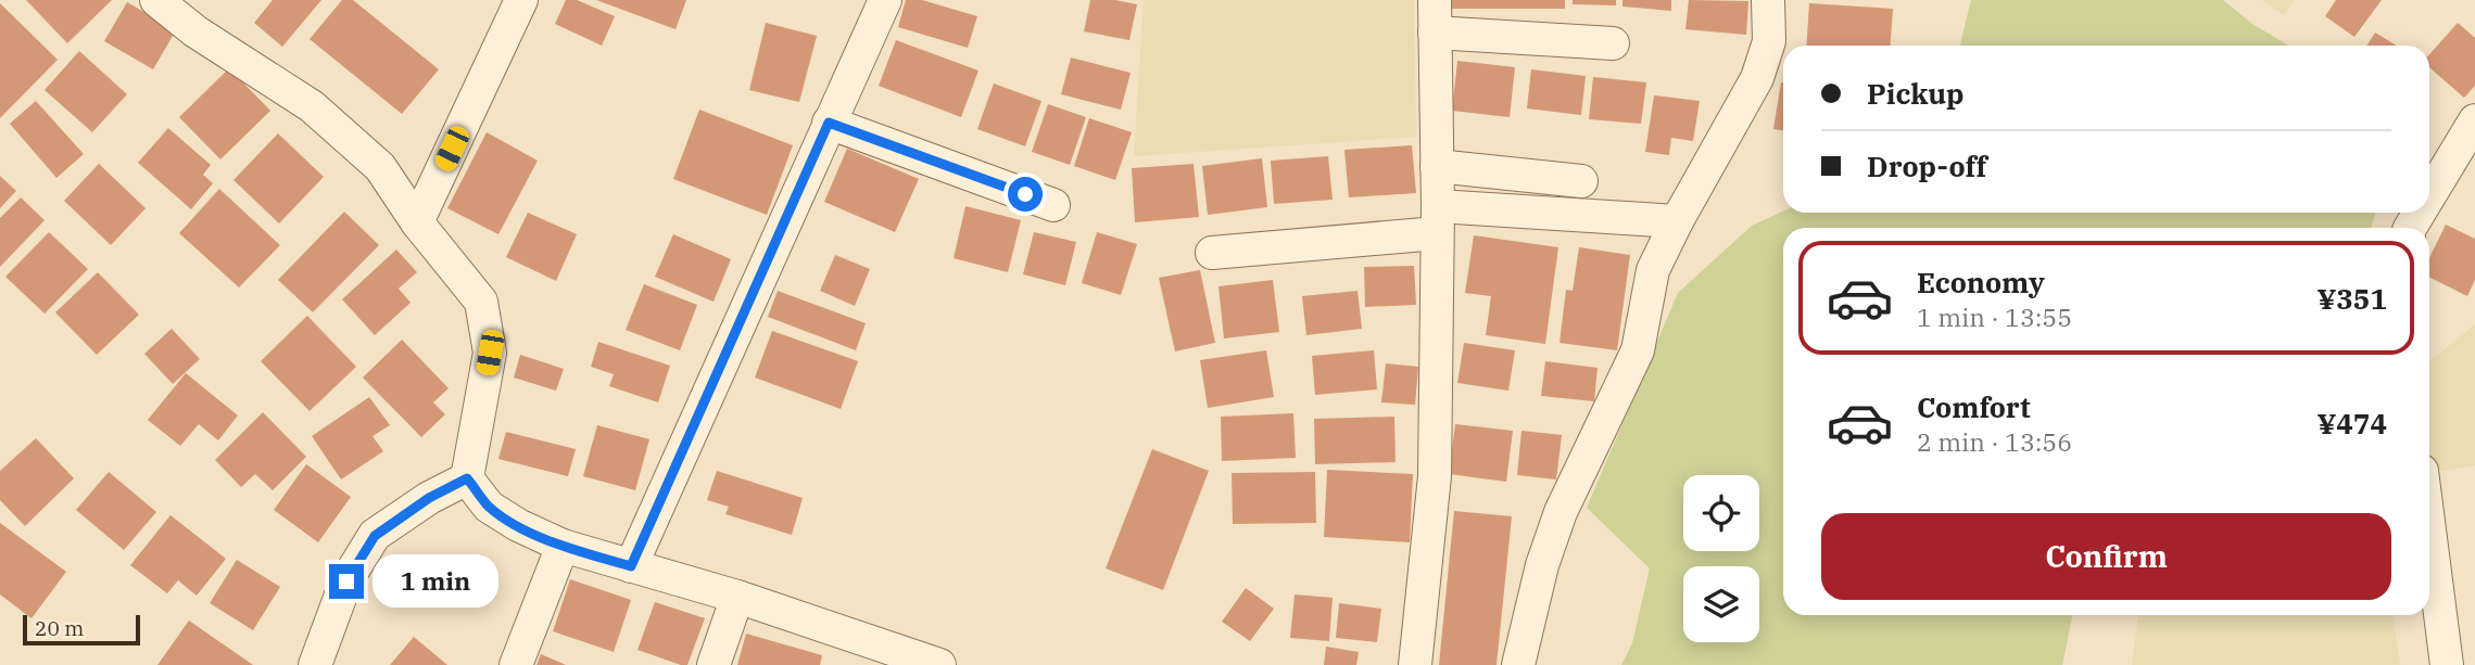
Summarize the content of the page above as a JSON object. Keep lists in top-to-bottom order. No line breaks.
{"scale_bar":"20 m","page":{"banner":["Pickup","Drop-off"],"list":[{"name":"Economy","note":"1 min · 13:55","value":"¥351"},{"name":"Comfort","note":"2 min · 13:56","value":"¥474"}],"buttons":"Confirm","bubble":"1 min","scale":"20 m"}}
